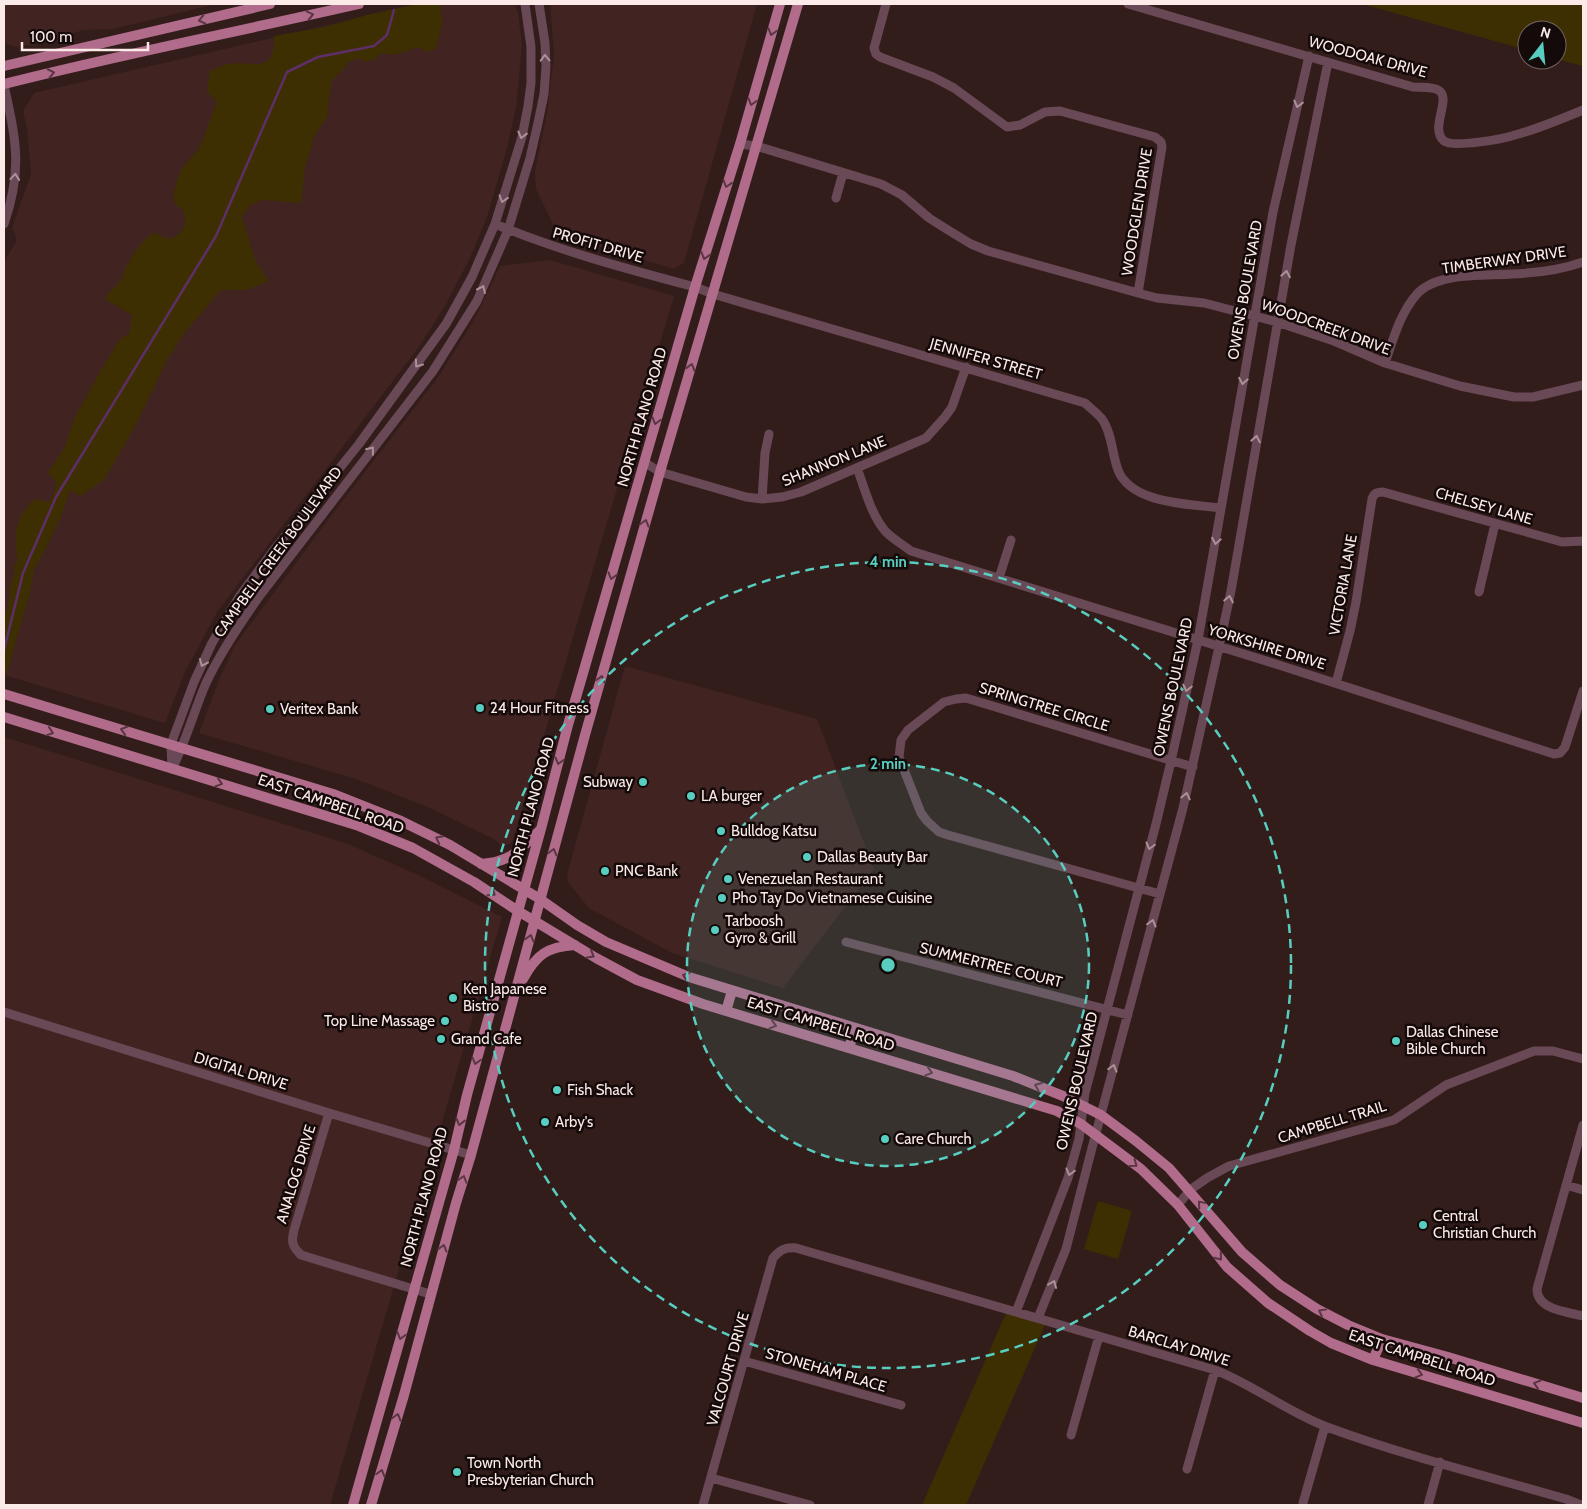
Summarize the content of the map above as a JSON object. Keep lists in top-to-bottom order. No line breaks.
{"streets":{"main road":["NORTH PLANO ROAD","EAST CAMPBELL ROAD"],"street":["WOODOAK DRIVE","WOODGLEN DRIVE","PROFIT DRIVE","TIMBERWAY DRIVE","OWENS BOULEVARD","WOODCREEK DRIVE","JENNIFER STREET","SHANNON LANE","CHELSEY LANE","CAMPBELL CREEK BOULEVARD","VICTORIA LANE","YORKSHIRE DRIVE","SPRINGTREE CIRCLE","SUMMERTREE COURT","DIGITAL DRIVE","CAMPBELL TRAIL","ANALOG DRIVE","BARCLAY DRIVE","VALCOURT DRIVE","STONEHAM PLACE"]},"crossings":[["WOODOAK DRIVE","OWENS BOULEVARD"],["WOODGLEN DRIVE","WOODCREEK DRIVE"],["PROFIT DRIVE","JENNIFER STREET"],["PROFIT DRIVE","NORTH PLANO ROAD"],["PROFIT DRIVE","CAMPBELL CREEK BOULEVARD"],["TIMBERWAY DRIVE","WOODCREEK DRIVE"],["OWENS BOULEVARD","WOODCREEK DRIVE"],["OWENS BOULEVARD","JENNIFER STREET"],["OWENS BOULEVARD","YORKSHIRE DRIVE"],["OWENS BOULEVARD","SPRINGTREE CIRCLE"],["OWENS BOULEVARD","EAST CAMPBELL ROAD"],["OWENS BOULEVARD","SUMMERTREE COURT"],["OWENS BOULEVARD","BARCLAY DRIVE"],["WOODCREEK DRIVE","NORTH PLANO ROAD"],["JENNIFER STREET","NORTH PLANO ROAD"],["JENNIFER STREET","SHANNON LANE"],["NORTH PLANO ROAD","SHANNON LANE"],["NORTH PLANO ROAD","EAST CAMPBELL ROAD"],["NORTH PLANO ROAD","DIGITAL DRIVE"],["NORTH PLANO ROAD","ANALOG DRIVE"],["SHANNON LANE","YORKSHIRE DRIVE"],["CHELSEY LANE","VICTORIA LANE"],["CAMPBELL CREEK BOULEVARD","EAST CAMPBELL ROAD"],["VICTORIA LANE","YORKSHIRE DRIVE"],["EAST CAMPBELL ROAD","CAMPBELL TRAIL"],["DIGITAL DRIVE","ANALOG DRIVE"],["BARCLAY DRIVE","VALCOURT DRIVE"],["VALCOURT DRIVE","STONEHAM PLACE"]],"places":["24 Hour Fitness","Veritex Bank","Subway","LA burger","Bulldog Katsu","Dallas Beauty Bar","PNC Bank","Venezuelan Restaurant","Pho Tay Do Vietnamese Cuisine","Tarboosh Gyro & Grill","Ken Japanese Bistro","Top Line Massage","Grand Cafe","Dallas Chinese Bible Church","Fish Shack","Arby's","Care Church","Central Christian Church","Town North Presbyterian Church"],"scale_bar":"100 m","north":"top","rings":["4 min","2 min"]}
